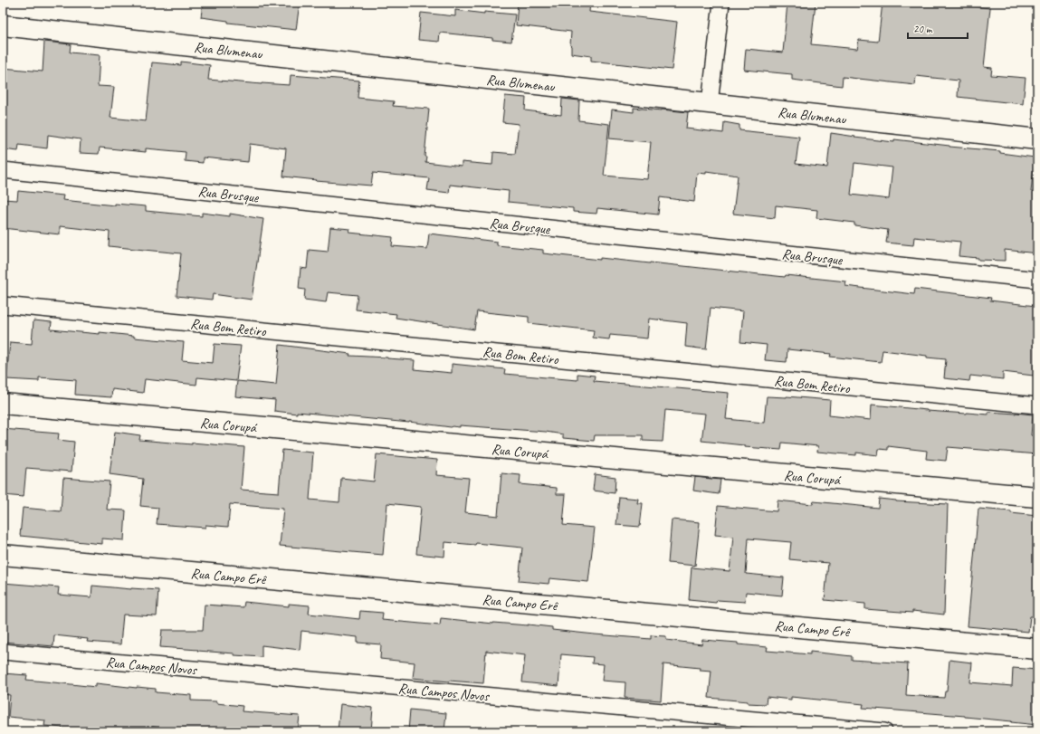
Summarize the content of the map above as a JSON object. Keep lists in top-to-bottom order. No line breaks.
{"streets":{"street":["Rua Blumenau","Rua Brusque","Rua Bom Retiro","Rua Corupá","Rua Campo Erê","Rua Campos Novos"]},"scale_bar":"20 m"}
